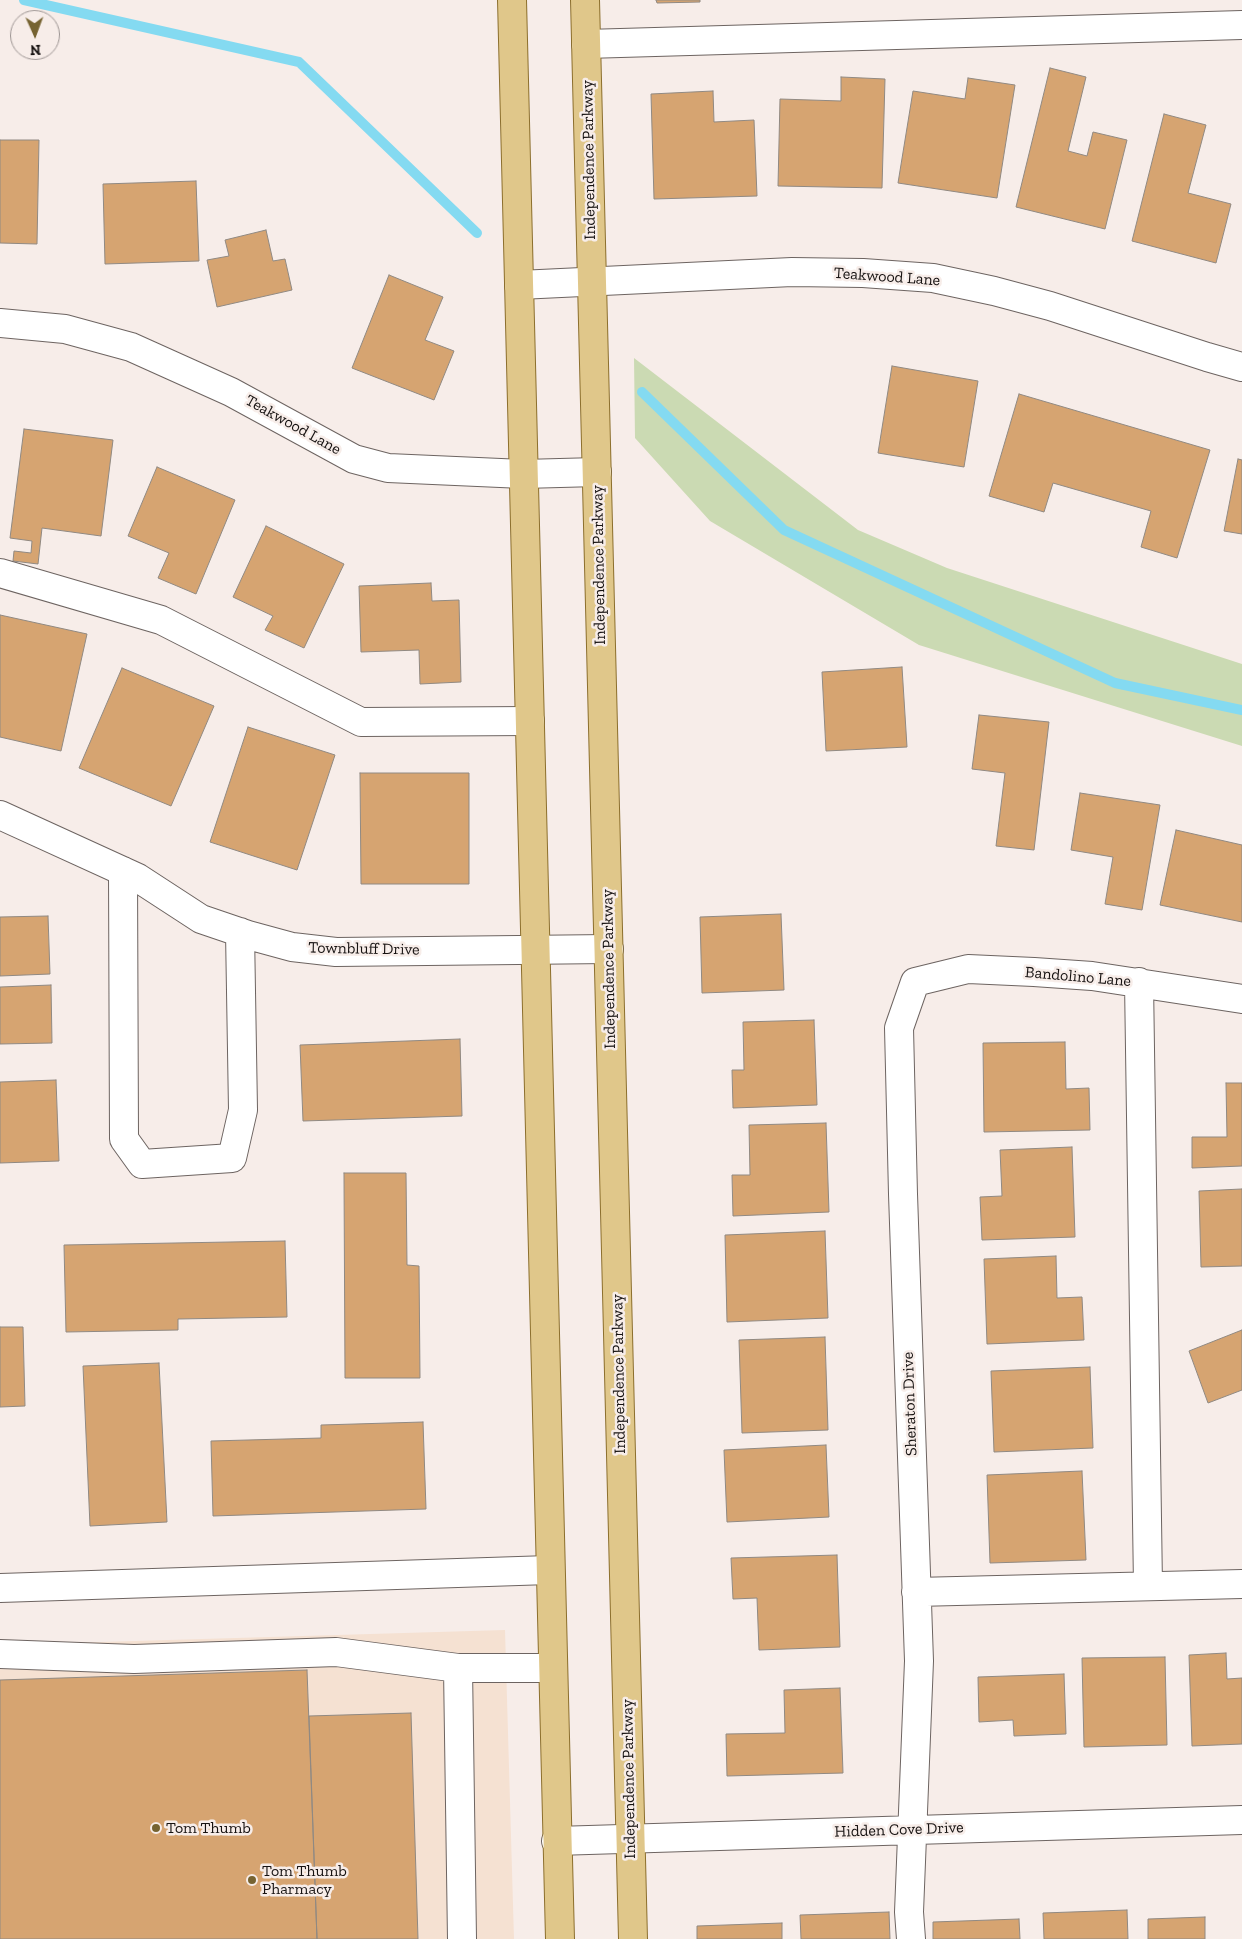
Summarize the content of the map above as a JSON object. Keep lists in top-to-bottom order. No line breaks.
{"streets":{"main road":["Independence Parkway"],"street":["Teakwood Lane","Townbluff Drive","Bandolino Lane","Sheraton Drive","Hidden Cove Drive"]},"crossings":[["Independence Parkway","Teakwood Lane"],["Independence Parkway","Townbluff Drive"],["Independence Parkway","Hidden Cove Drive"],["Bandolino Lane","Sheraton Drive"],["Sheraton Drive","Hidden Cove Drive"]],"places":["Tom Thumb","Tom Thumb Pharmacy"],"north":"bottom"}
